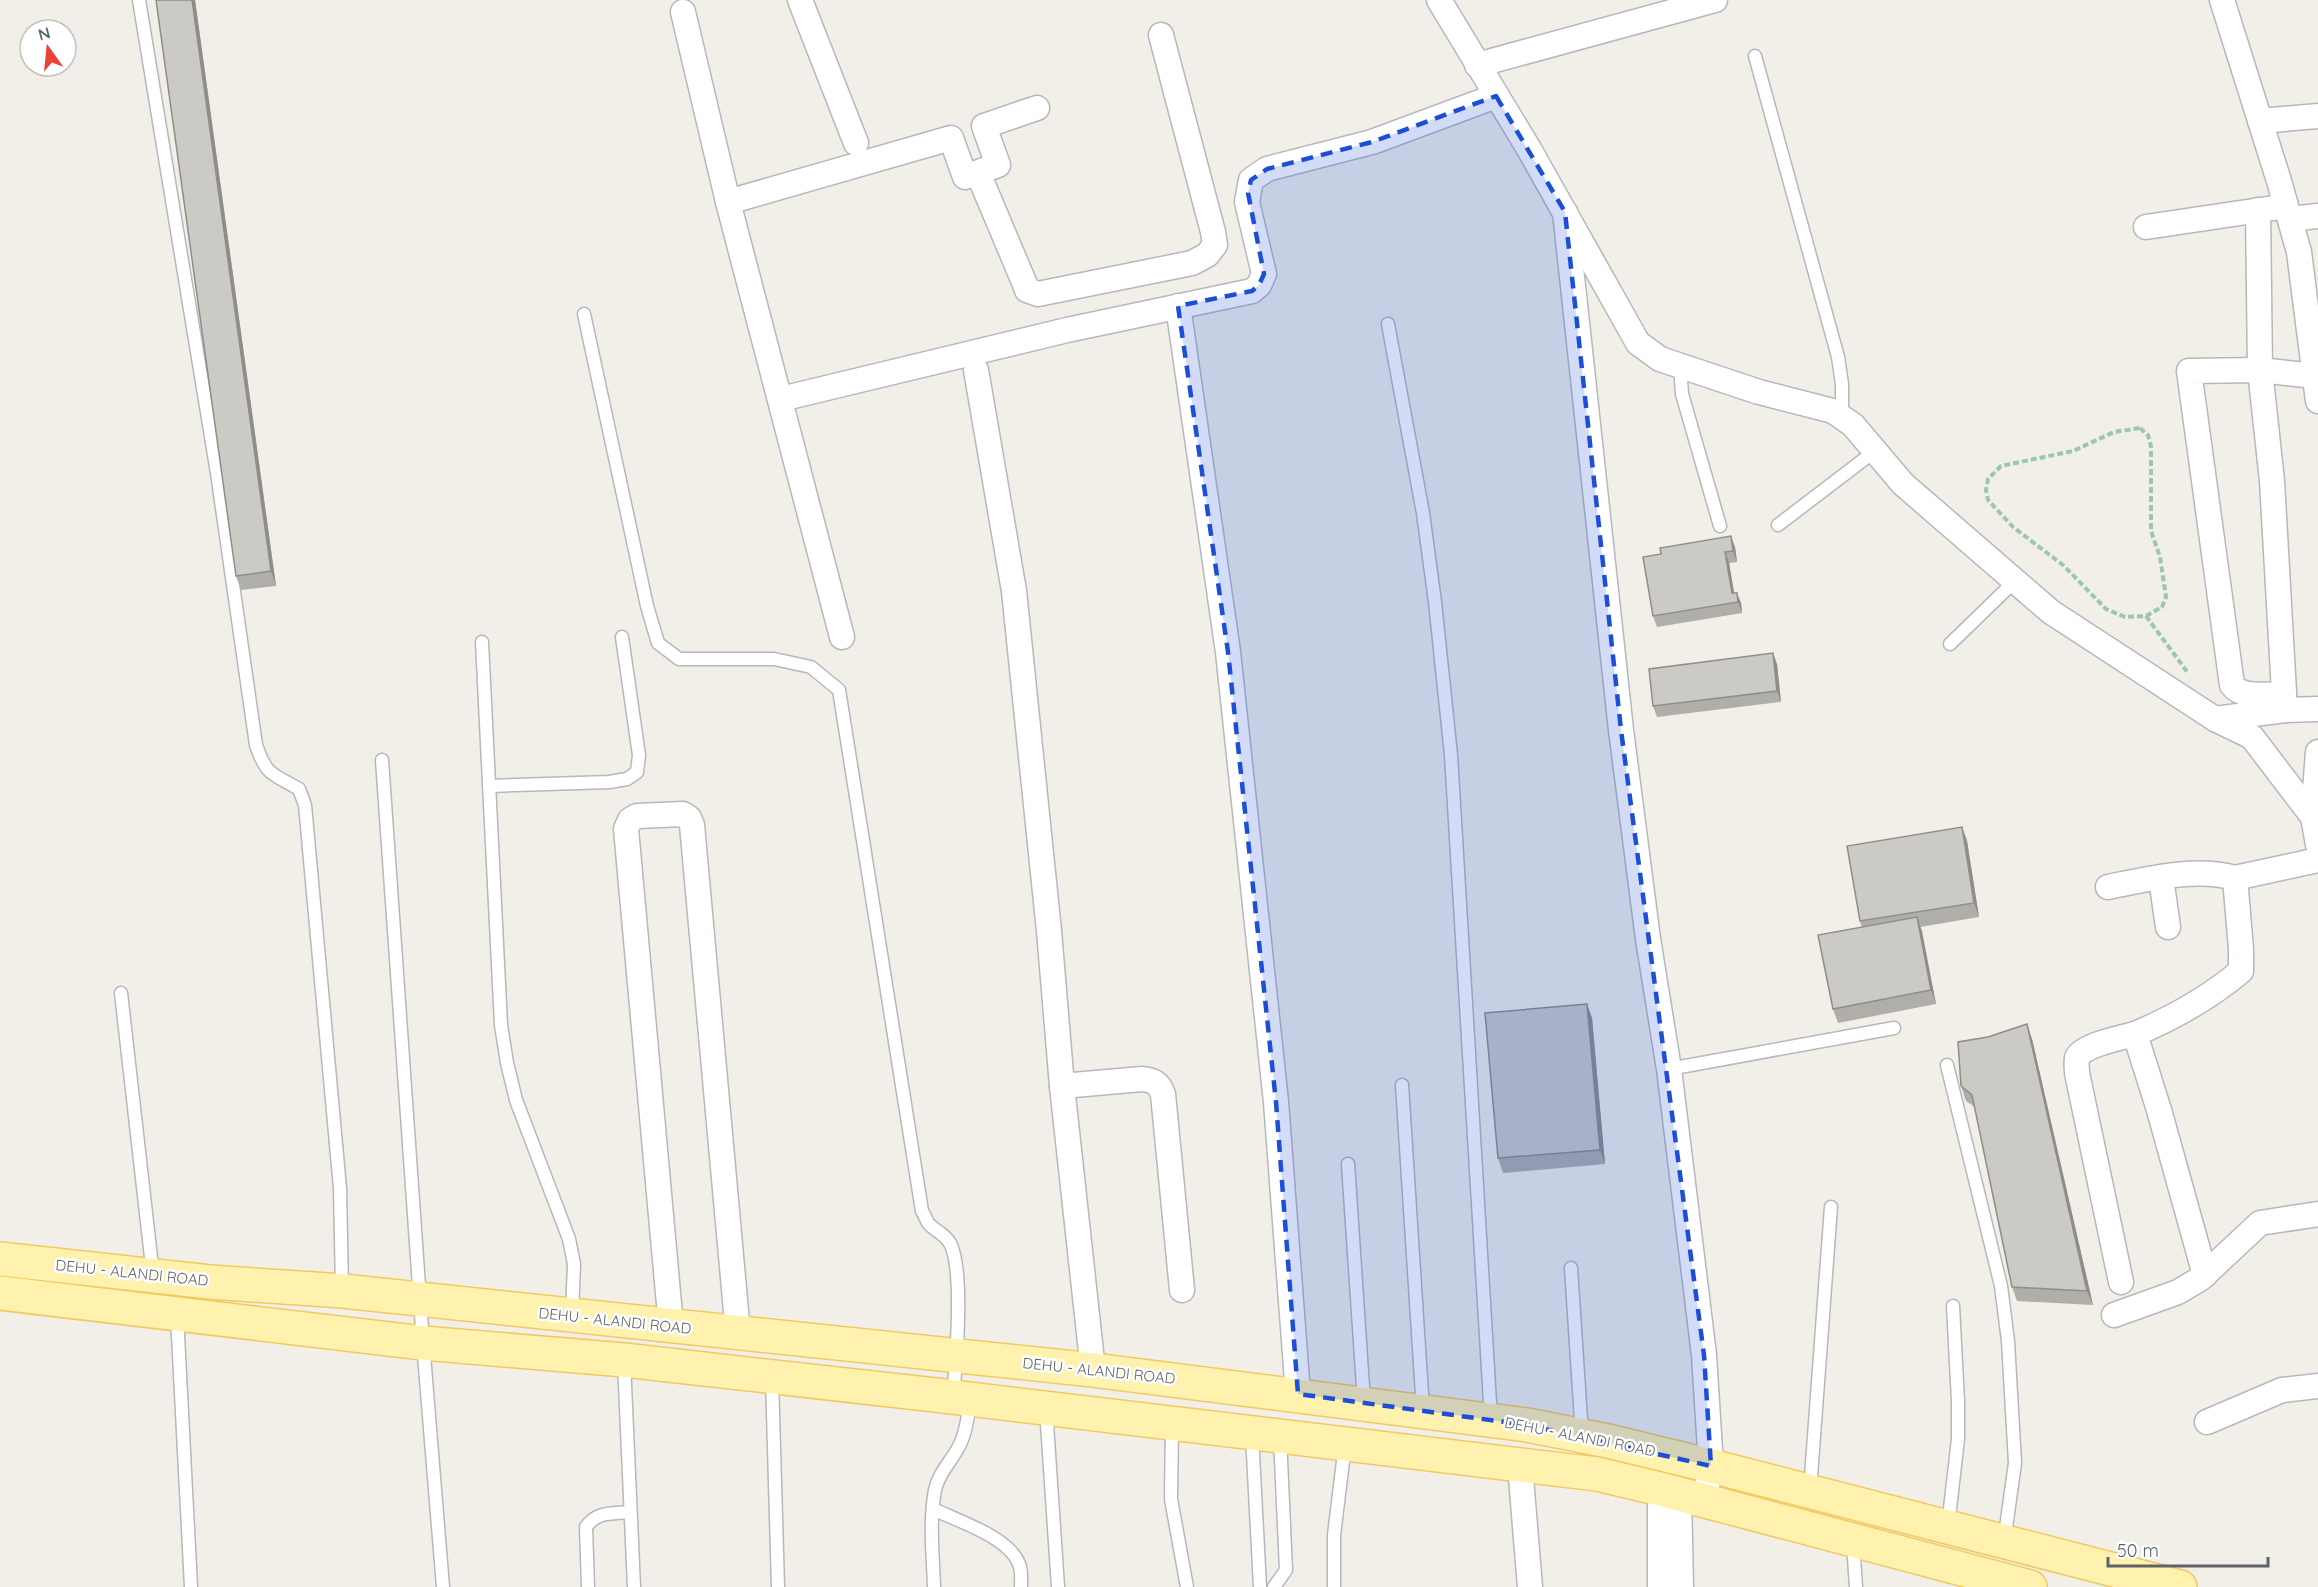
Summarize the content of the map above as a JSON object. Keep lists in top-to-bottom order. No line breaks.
{"streets":{"main road":["DEHU - ALANDI ROAD"]},"scale_bar":"50 m","north":"top"}
